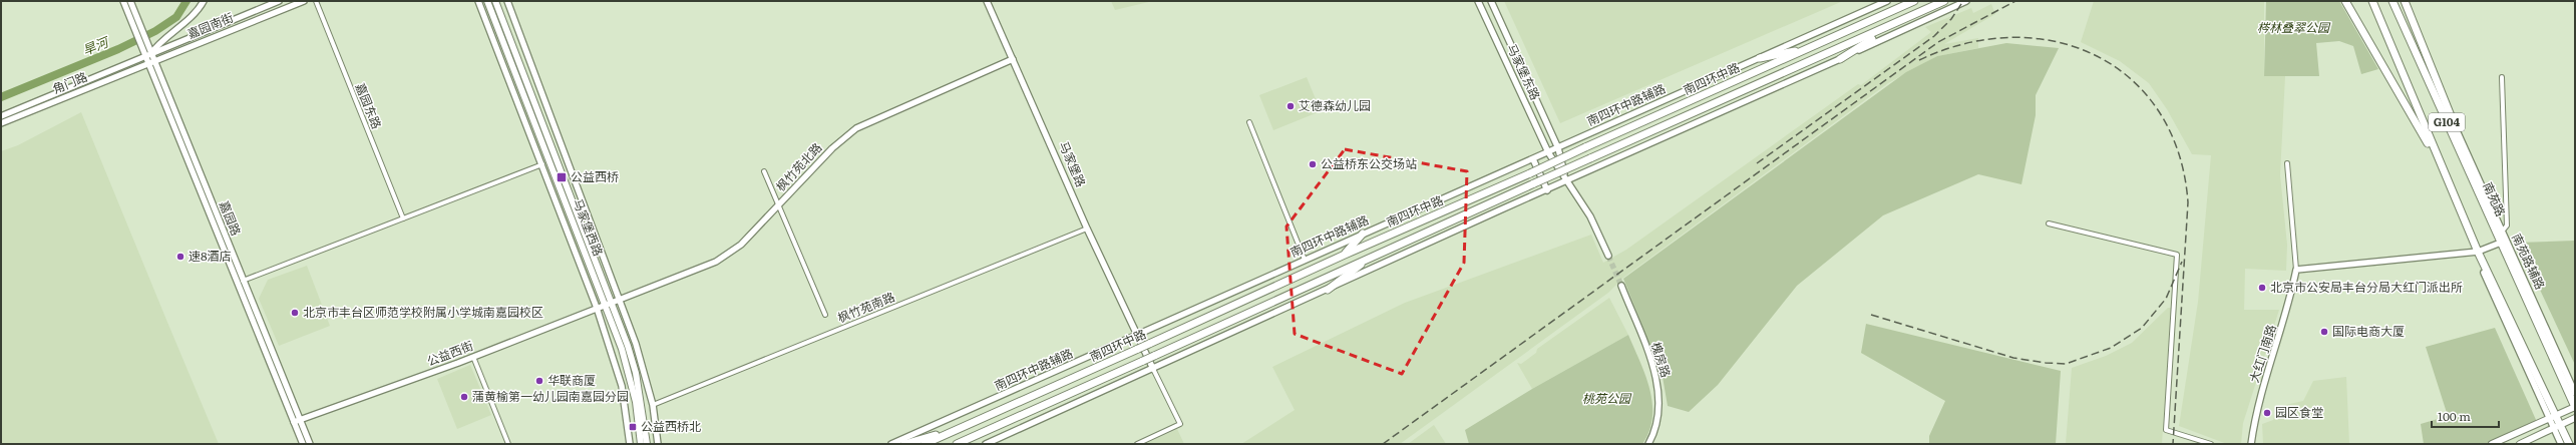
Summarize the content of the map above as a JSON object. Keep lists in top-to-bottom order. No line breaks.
{"streets":{"highway":["南四环中路","G104","南苑路"],"main road":["嘉园南街","马家堡东路","角门路","南四环中路辅路","马家堡路","枫竹苑北路","嘉园路","马家堡西路","南苑路辅路","公益西街","大红门南路","槐房路"],"street":["嘉园东路","枫竹苑南路"]},"crossings":[["嘉园南街","角门路"],["嘉园南街","嘉园路"],["马家堡东路","南四环中路辅路"],["角门路","嘉园路"],["南四环中路辅路","马家堡路"],["马家堡路","枫竹苑北路"],["马家堡路","枫竹苑南路"],["枫竹苑北路","马家堡西路"],["枫竹苑北路","公益西街"],["南苑路","南苑路辅路"],["嘉园路","公益西街"],["马家堡西路","枫竹苑南路"],["马家堡西路","公益西街"]],"water":["旱河"],"parks":["梣林叠翠公园","桃苑公园"],"places":{"other":["艾德森幼儿园","公益桥东公交场站","速8酒店","北京市公安局丰台分局大红门派出所","北京市丰台区师范学校附属小学城南嘉园校区","国际电商大厦","华联商厦","蒲黄榆第一幼儿园南嘉园分园","园区食堂"],"transit":["公益西桥","公益西桥北"]},"scale_bar":"100 m"}
